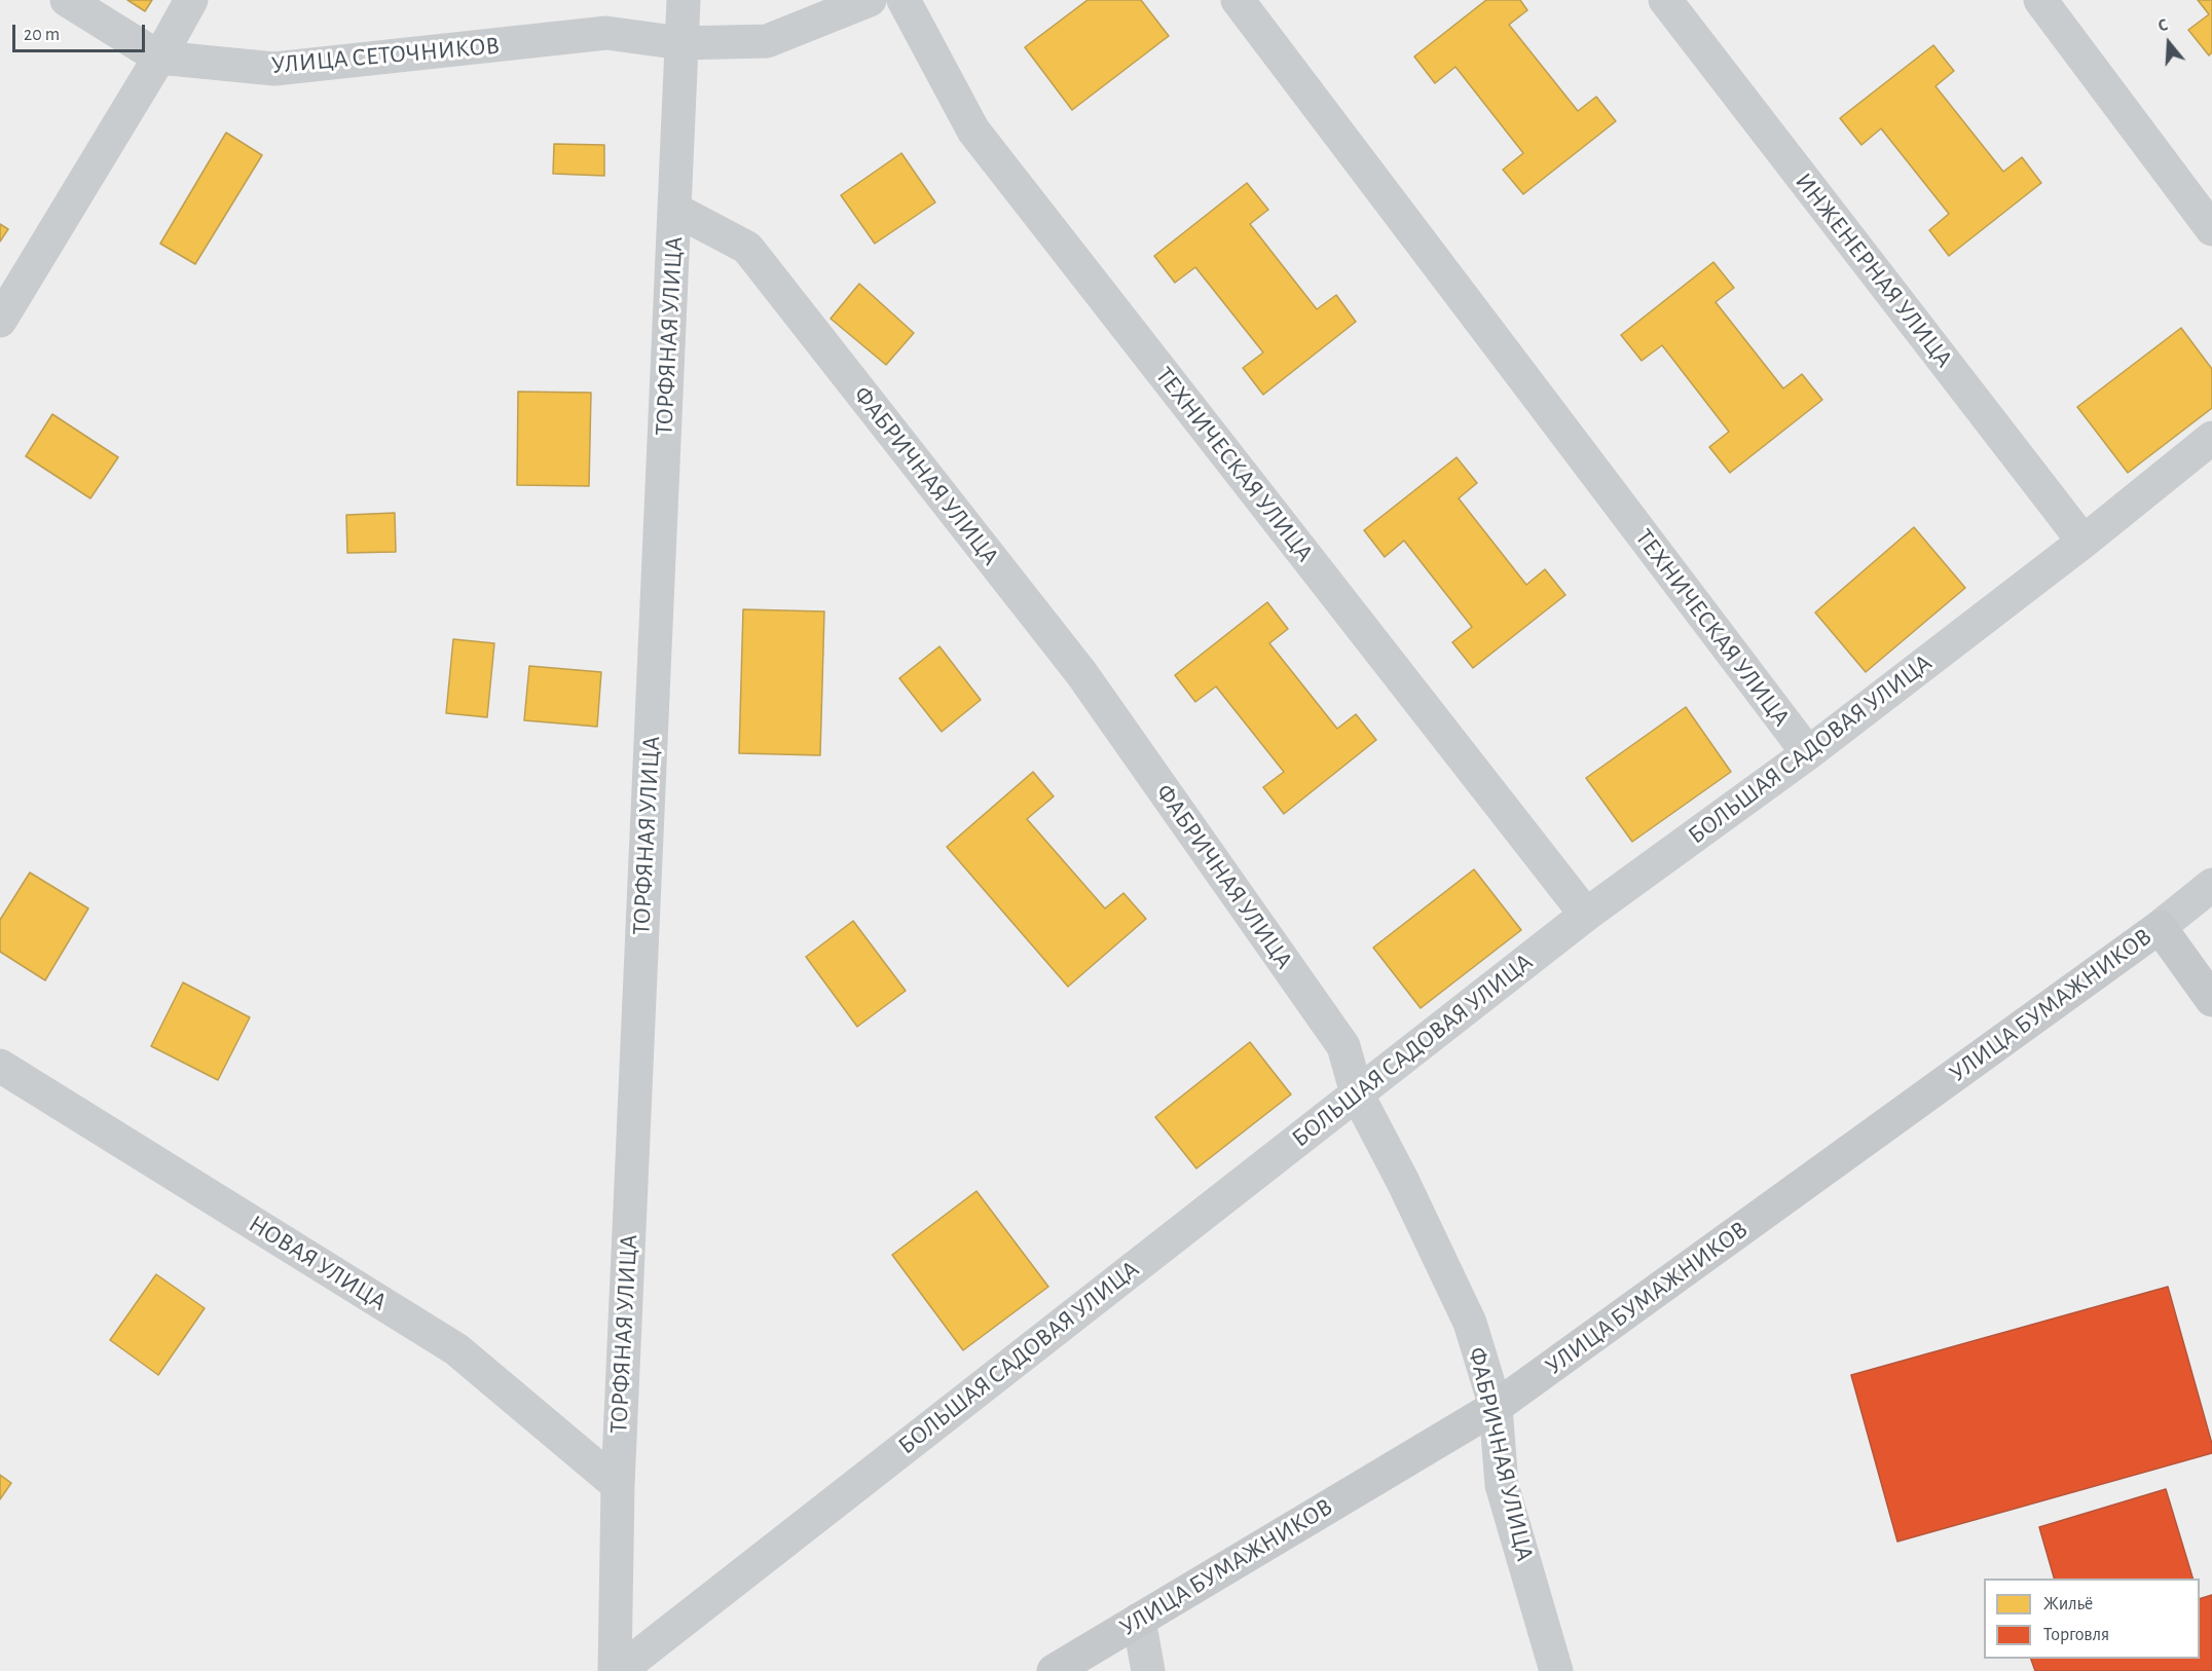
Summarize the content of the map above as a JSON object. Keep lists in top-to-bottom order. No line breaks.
{"streets":{"main road":["УЛИЦА БУМАЖНИКОВ"],"street":["УЛИЦА СЕТОЧНИКОВ","ИНЖЕНЕРНАЯ УЛИЦА","ТОРФЯНАЯ УЛИЦА","ТЕХНИЧЕСКАЯ УЛИЦА","ФАБРИЧНАЯ УЛИЦА","БОЛЬШАЯ САДОВАЯ УЛИЦА","НОВАЯ УЛИЦА"]},"crossings":[["УЛИЦА СЕТОЧНИКОВ","ТОРФЯНАЯ УЛИЦА"],["ИНЖЕНЕРНАЯ УЛИЦА","БОЛЬШАЯ САДОВАЯ УЛИЦА"],["ТОРФЯНАЯ УЛИЦА","ФАБРИЧНАЯ УЛИЦА"],["ТОРФЯНАЯ УЛИЦА","НОВАЯ УЛИЦА"],["ТЕХНИЧЕСКАЯ УЛИЦА","БОЛЬШАЯ САДОВАЯ УЛИЦА"],["ФАБРИЧНАЯ УЛИЦА","БОЛЬШАЯ САДОВАЯ УЛИЦА"],["ФАБРИЧНАЯ УЛИЦА","УЛИЦА БУМАЖНИКОВ"]],"legend":["Жильё","Торговля"],"scale_bar":"20 m","north":"top"}
